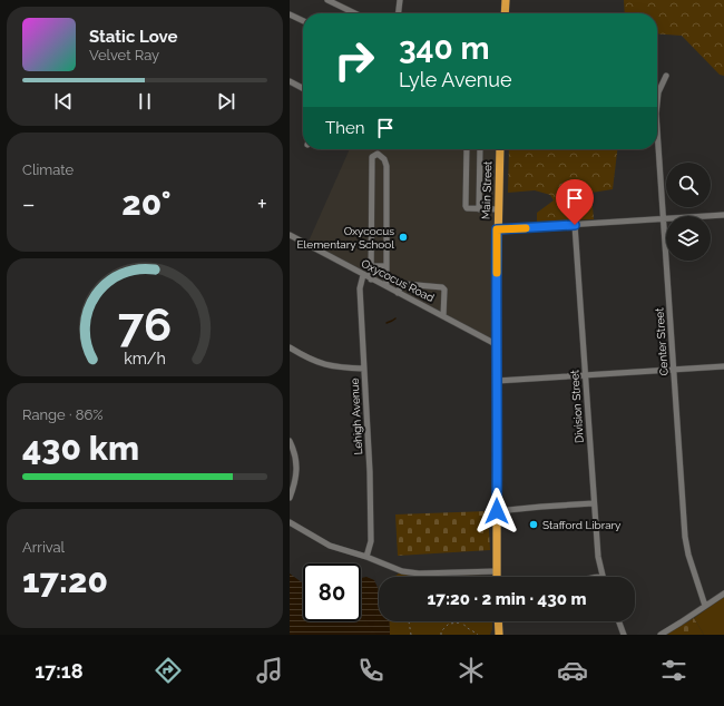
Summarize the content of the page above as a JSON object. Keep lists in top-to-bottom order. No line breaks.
{"streets":{"highway":["Main Street"],"street":["Oxycocus Road","Center Street","Division Street","Lehigh Avenue"]},"crossings":[["Main Street","Oxycocus Road"],["Oxycocus Road","Lehigh Avenue"]],"places":["Oxycocus Elementary School","Stafford Library"],"page":{"turn":["340 m","Lyle Avenue"],"song":["Static Love","Velvet Ray"],"then":"Then","tile":["Climate",["Range · 86%","430 km"],["Arrival","17:20"]],"heat":["−","20°","+"],"limit":"80","trip":"17:20 · 2 min · 430 m","tabs":"17:18","gauge":["76","km/h"]}}
